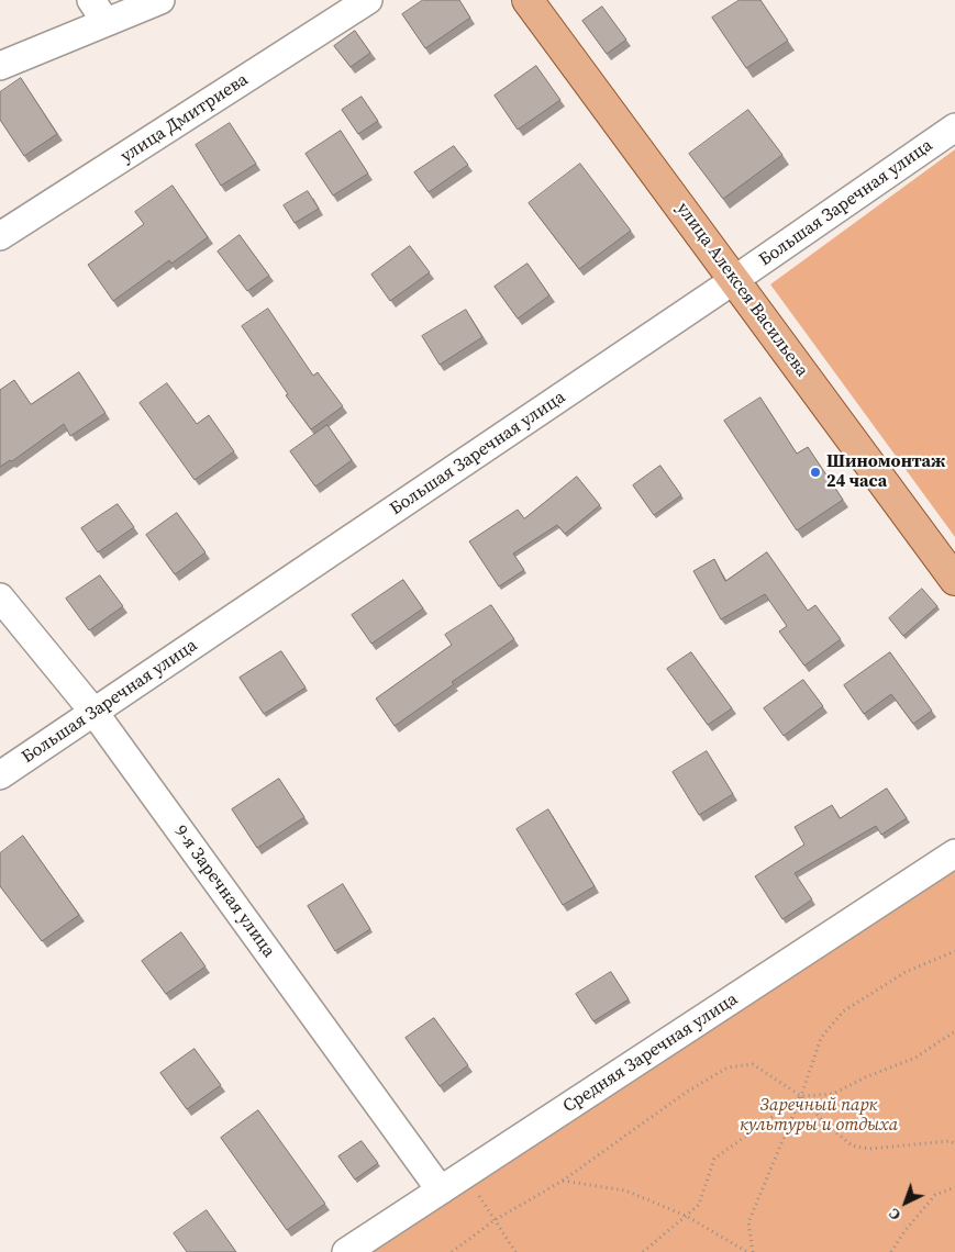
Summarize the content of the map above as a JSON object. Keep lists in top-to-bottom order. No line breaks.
{"streets":{"main road":["улица Алексея Васильева"],"street":["улица Дмитриева","Большая Заречная улица","9-я Заречная улица","Средняя Заречная улица"]},"crossings":[["Большая Заречная улица","улица Алексея Васильева"],["Большая Заречная улица","9-я Заречная улица"],["9-я Заречная улица","Средняя Заречная улица"]],"parks":["Заречный парк культуры и отдыха"],"places":["Шиномонтаж 24 часа"],"north":"bottom left"}
